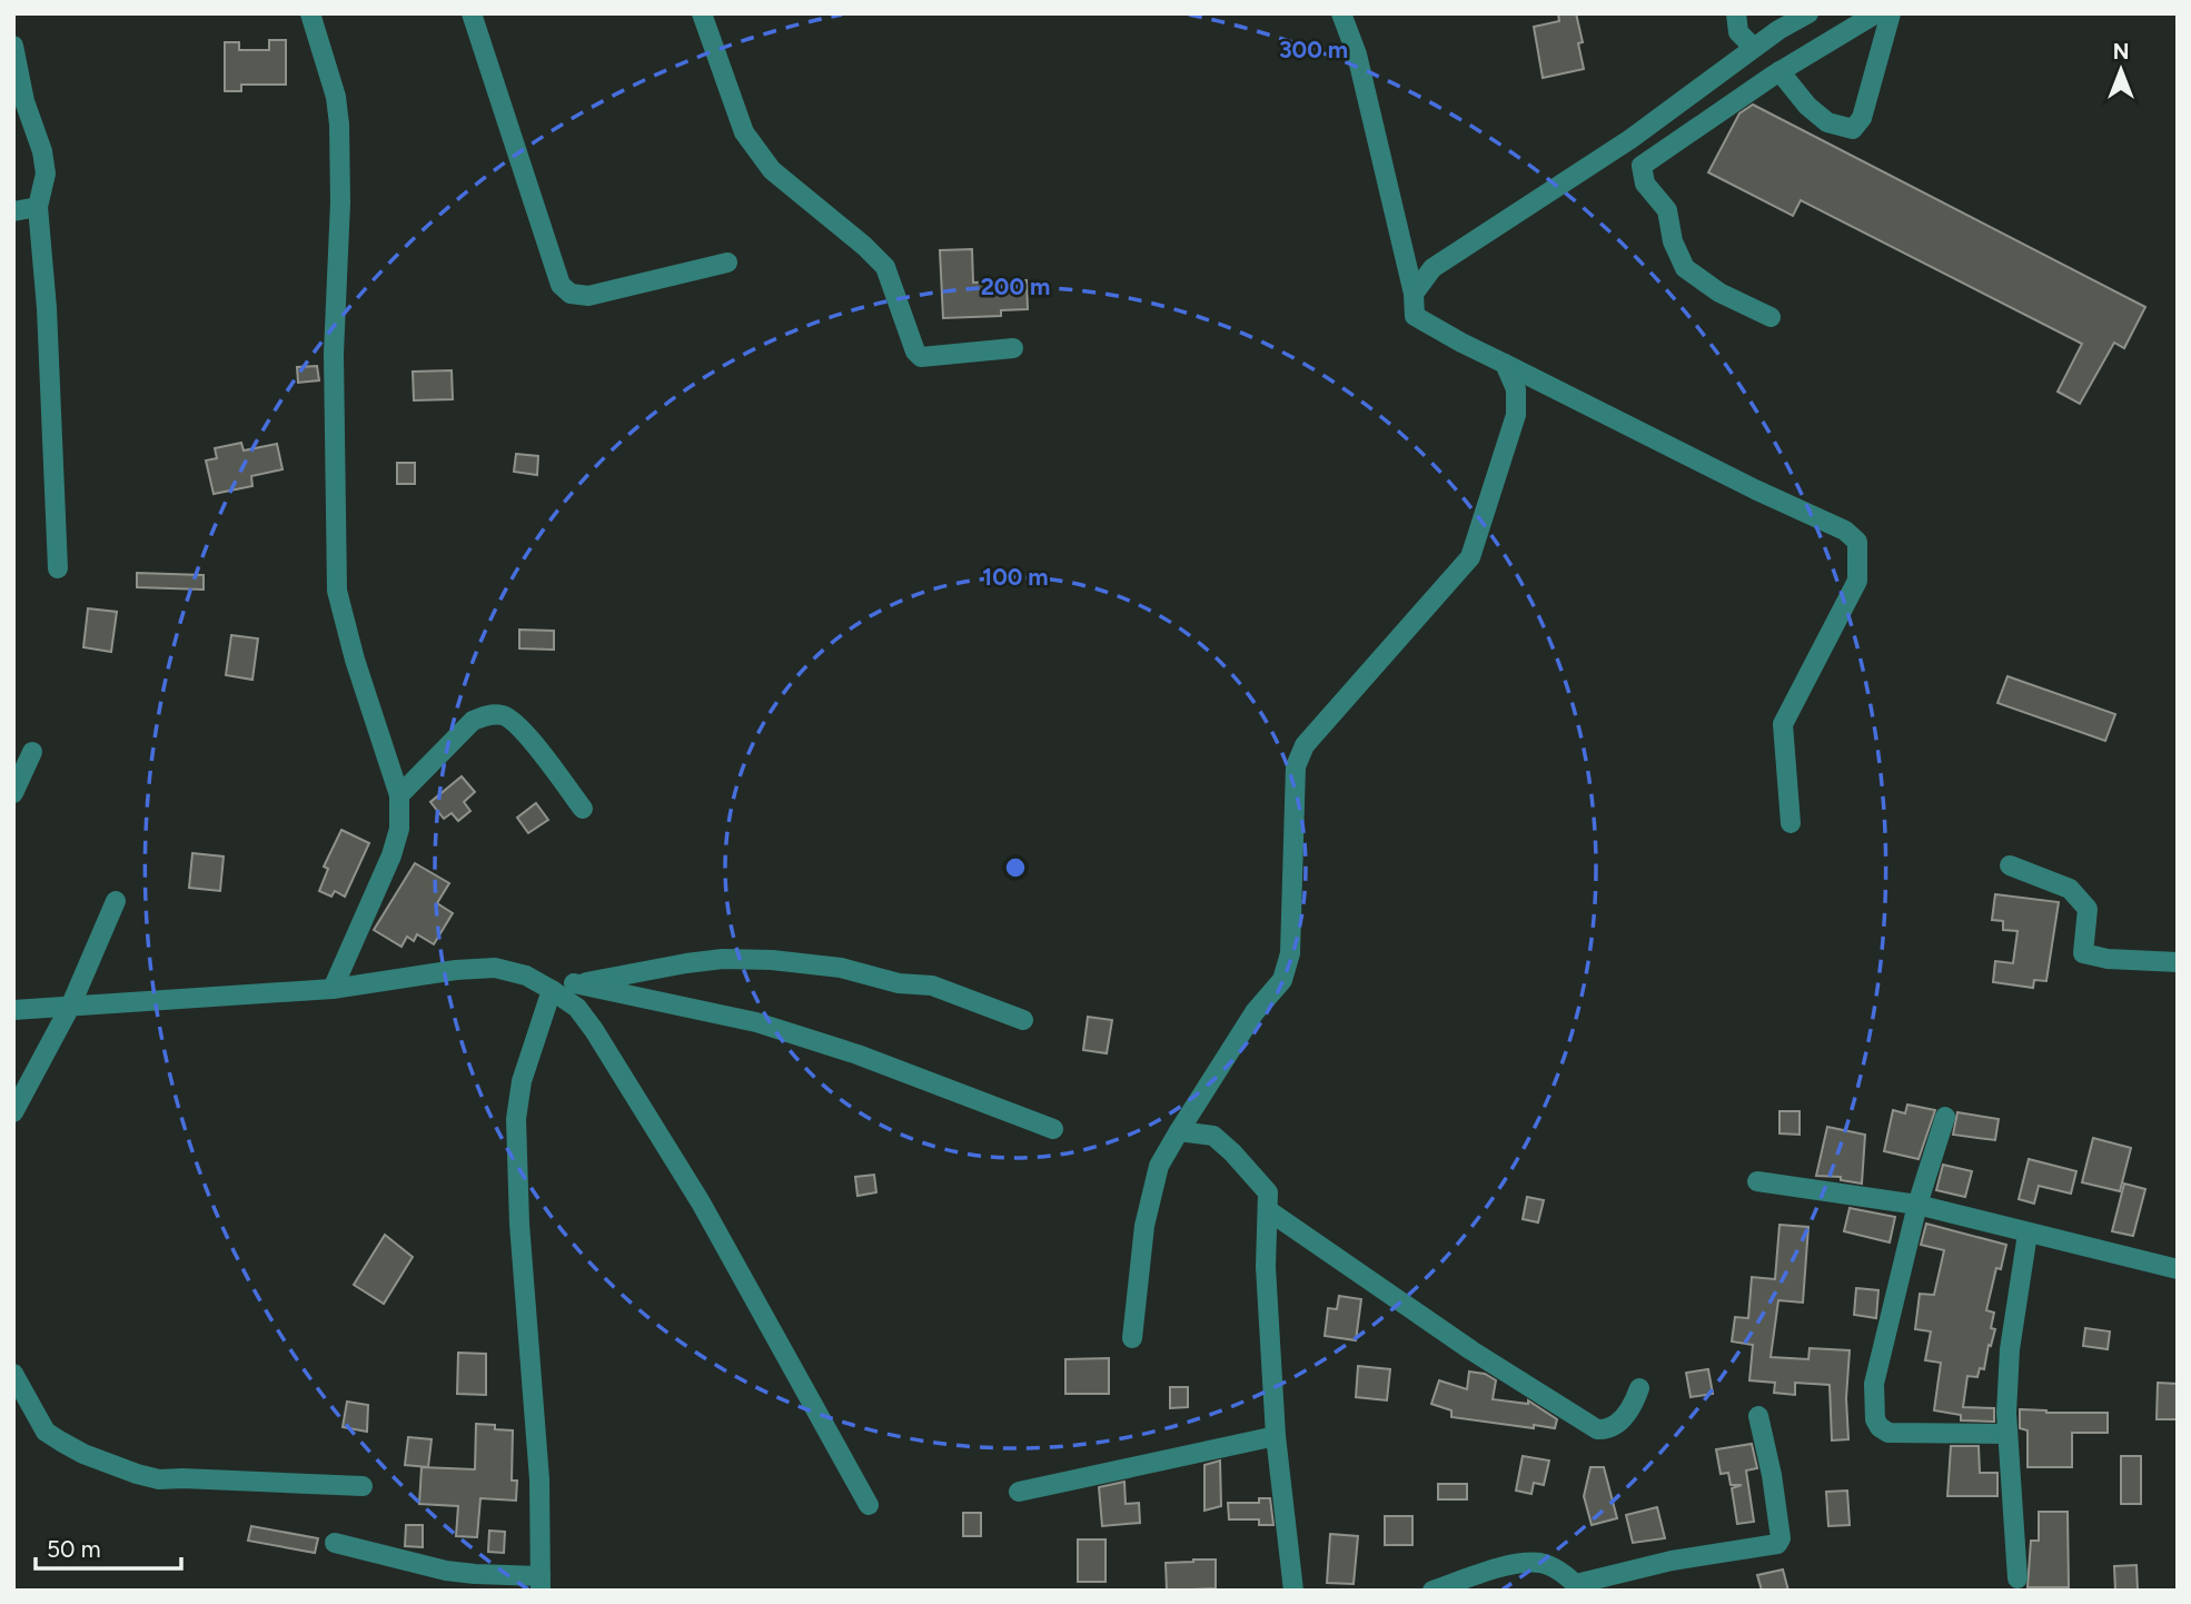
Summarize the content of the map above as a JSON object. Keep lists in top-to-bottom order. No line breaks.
{"scale_bar":"50 m","north":"top","rings":["300 m","200 m","100 m"]}
